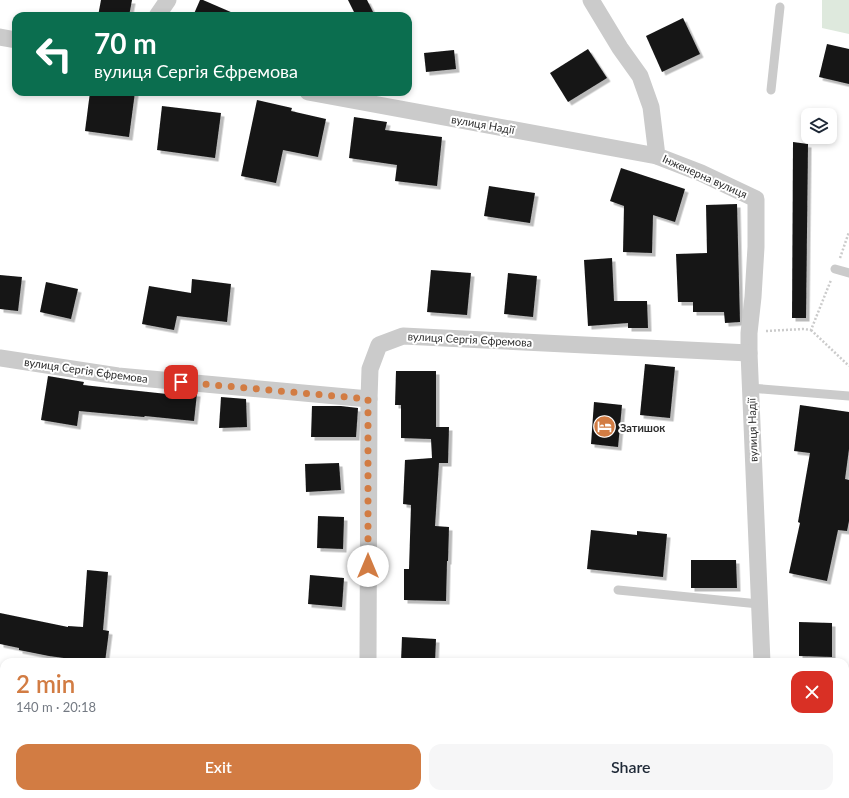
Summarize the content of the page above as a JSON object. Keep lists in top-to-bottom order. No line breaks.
{"streets":{"street":["вулиця Надії","Інженерна вулиця","вулиця Сергія Єфремова"]},"crossings":[["вулиця Надії","Інженерна вулиця"],["вулиця Надії","вулиця Сергія Єфремова"]],"places":{"hotel":["Затишок"]},"page":{"turn":["70 m","вулиця Сергія Єфремова"],"heading":["2 min","140 m · 20:18"],"buttons":["Exit","Share"]}}
